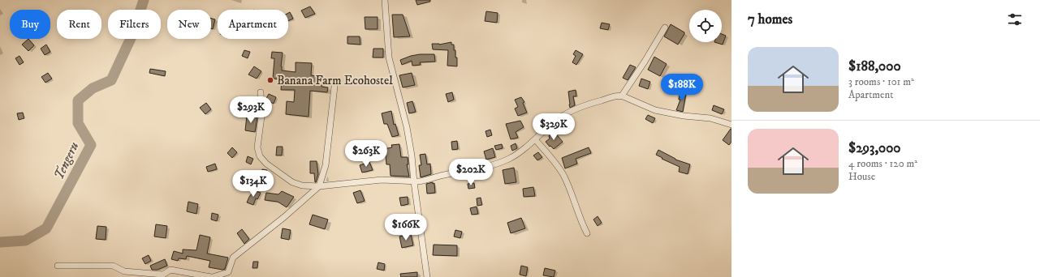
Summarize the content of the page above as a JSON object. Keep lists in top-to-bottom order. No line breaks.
{"water":["Tengeru"],"places":["Banana Farm Ecohostel"],"page":{"heading":"7 homes","chip":["Buy","Rent","Filters","New","Apartment"],"list":[{"name":"$188,000","note":"3 rooms · 101 m² · Apartment"},{"name":"$293,000","note":"4 rooms · 120 m² · House"}],"price":["$188K","$293K","$329K","$263K","$202K","$134K","$166K"]}}
